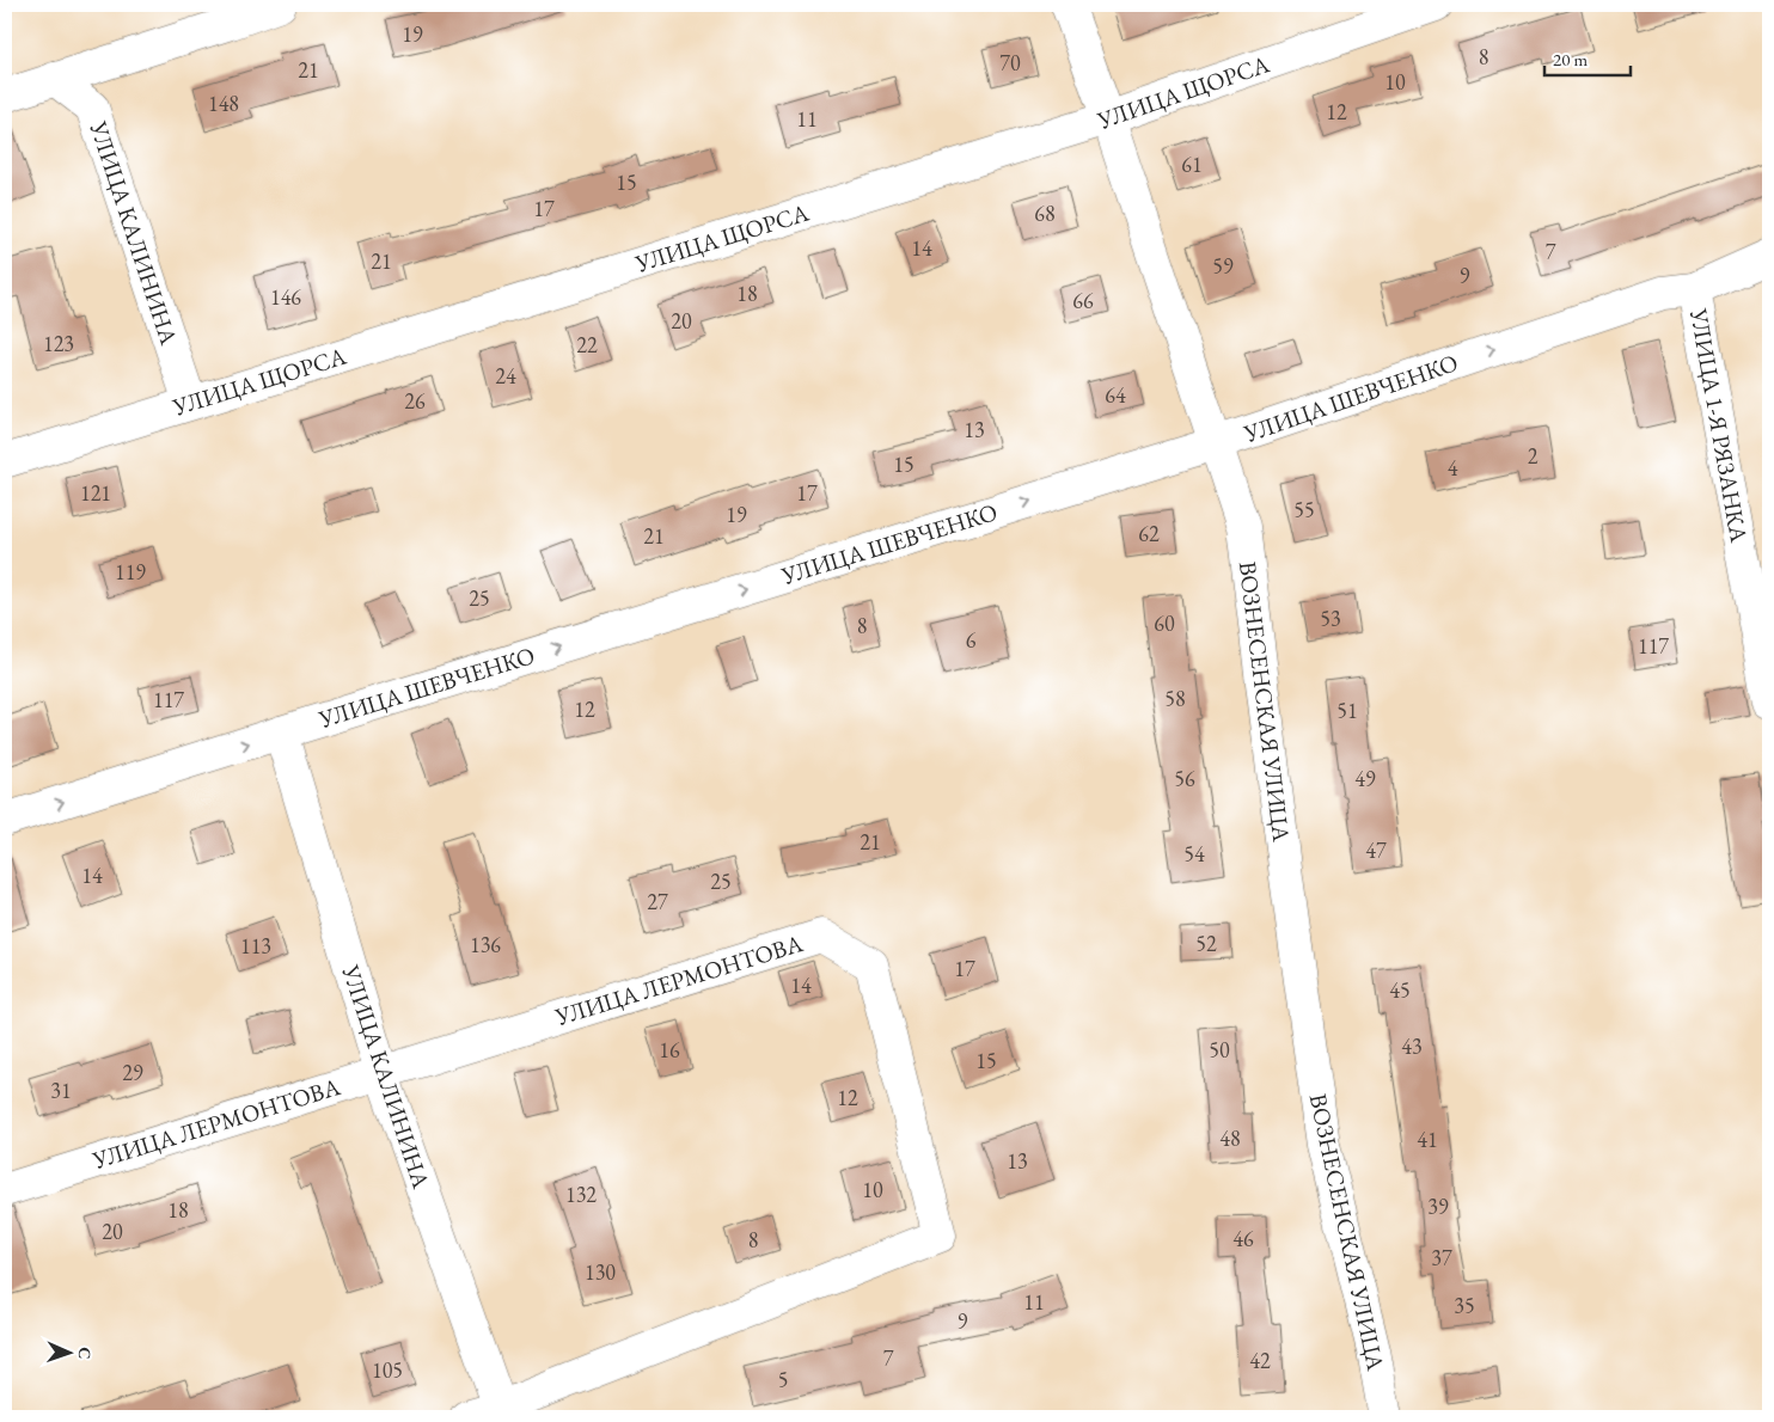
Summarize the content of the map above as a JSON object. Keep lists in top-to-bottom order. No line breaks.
{"streets":{"street":["УЛИЦА ЩОРСА","УЛИЦА КАЛИНИНА","УЛИЦА ШЕВЧЕНКО","УЛИЦА 1-Я РЯЗАНКА","ВОЗНЕСЕНСКАЯ УЛИЦА","УЛИЦА ЛЕРМОНТОВА"]},"crossings":[["УЛИЦА ЩОРСА","УЛИЦА КАЛИНИНА"],["УЛИЦА ЩОРСА","ВОЗНЕСЕНСКАЯ УЛИЦА"],["УЛИЦА КАЛИНИНА","УЛИЦА ШЕВЧЕНКО"],["УЛИЦА КАЛИНИНА","УЛИЦА ЛЕРМОНТОВА"],["УЛИЦА ШЕВЧЕНКО","УЛИЦА 1-Я РЯЗАНКА"],["УЛИЦА ШЕВЧЕНКО","ВОЗНЕСЕНСКАЯ УЛИЦА"]],"one_way":["УЛИЦА ШЕВЧЕНКО"],"house_numbers":["19","8","70","21","10","148","12","11","61","15","17","68","14","7","21","59","9","18","146","66","20","123","22","24","64","26","13","2","15","4","121","17","55","19","62","21","119","25","53","60","8","6","117","58","117","12","51","56","49","21","47","54","14","25","27","52","136","113","17","14","45","43","16","50","15","29","31","12","48","41","13","10","132","39","18","20","46","8","37","130","11","35","9","7","42","105","5"],"scale_bar":"20 m","north":"right"}
